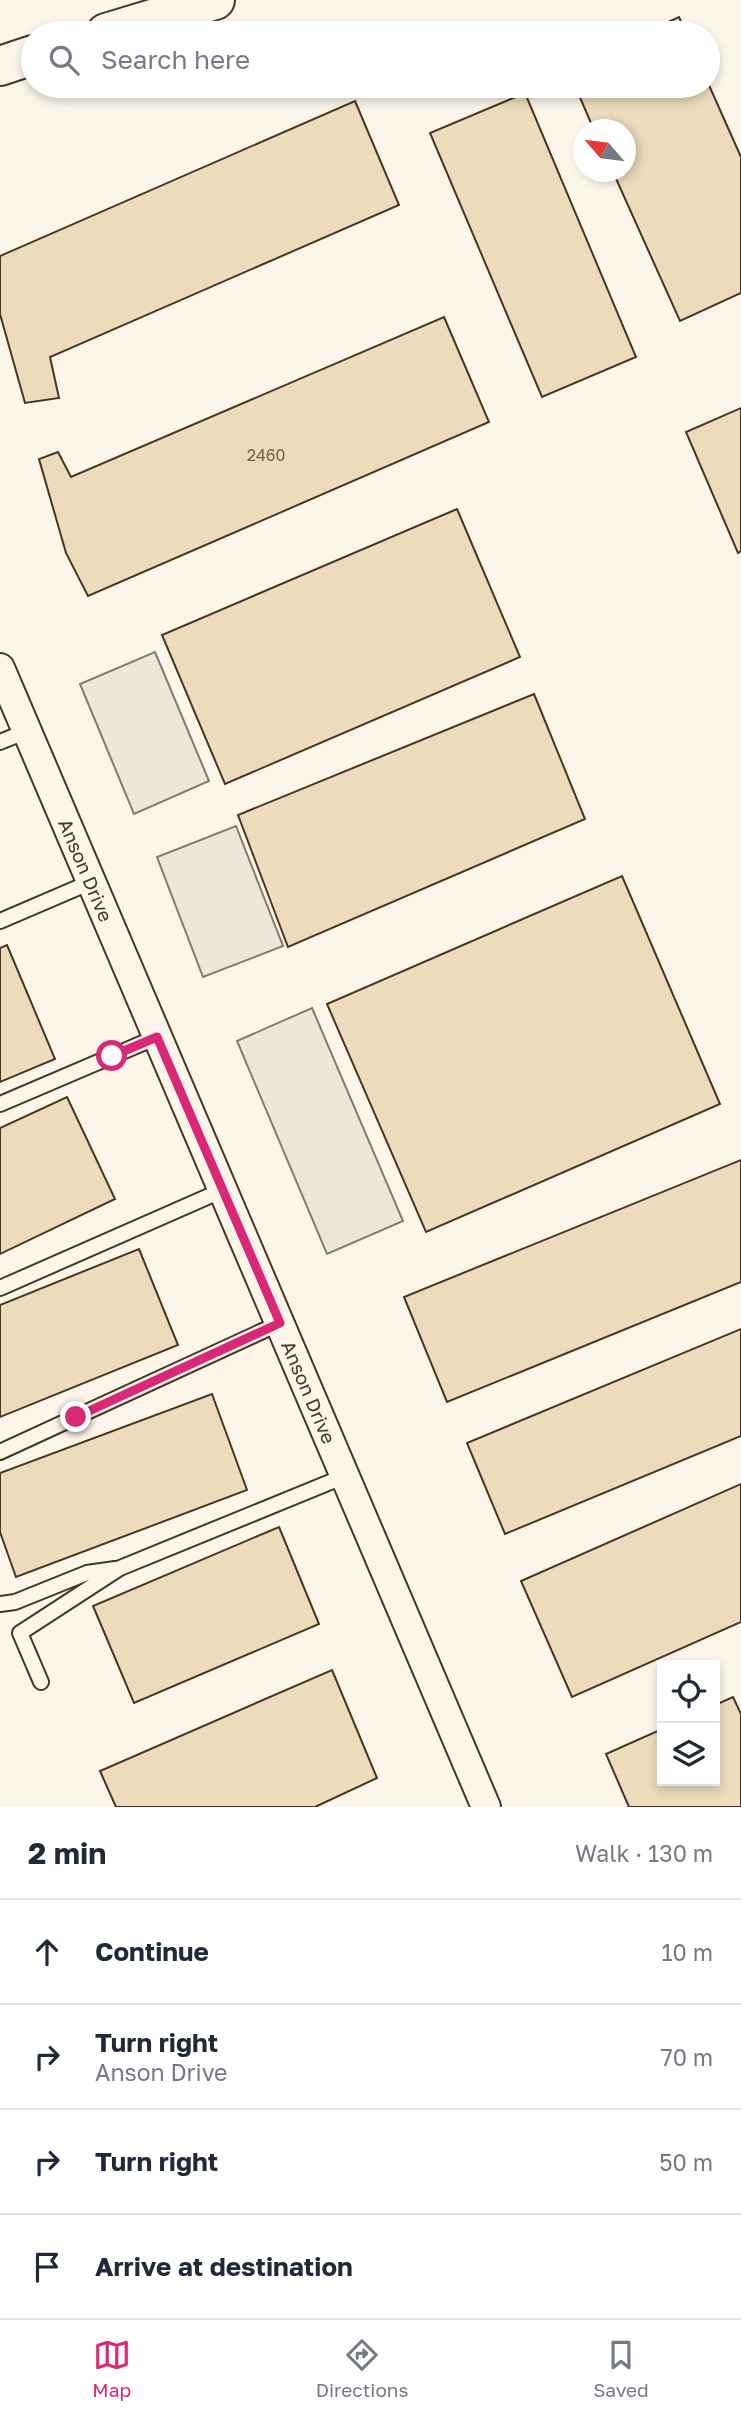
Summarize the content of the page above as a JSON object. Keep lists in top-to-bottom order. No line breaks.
{"streets":{"street":["Anson Drive"]},"house_numbers":["2460"],"north":"top left","page":{"search":"Search here","heading":["2 min","Walk · 130 m"],"list":[["Continue","10 m"],["Turn right","Anson Drive","70 m"],["Turn right","50 m"],"Arrive at destination"],"nav":["Map","Directions","Saved"]}}
